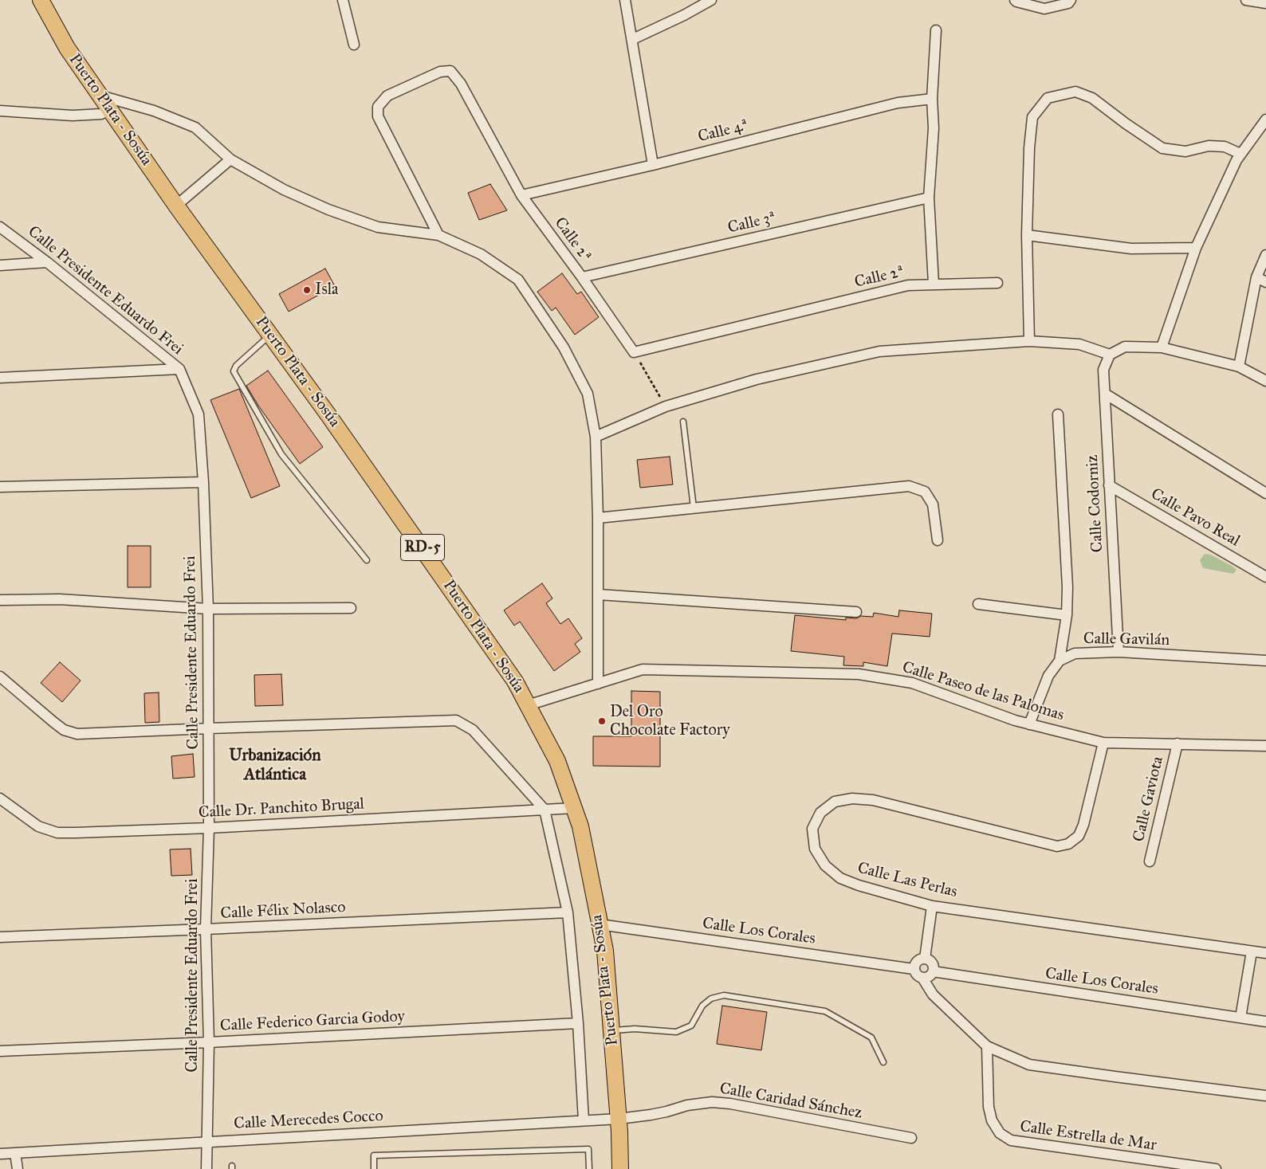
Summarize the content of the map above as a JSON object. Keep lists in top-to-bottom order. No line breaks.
{"streets":{"main road":["Puerto Plata - Sosúa","RD-5"],"street":["Calle 4ª","Calle 3ª","Calle 2ª","Calle Presidente Eduardo Frei","Calle Codorniz","Calle Pavo Real","Calle Gavilán","Calle Paseo de las Palomas","Calle Gaviota","Calle Dr. Panchito Brugal","Calle Las Perlas","Calle Félix Nolasco","Calle Los Corales","Calle Federico Garcia Godoy","Calle Caridad Sánchez","Calle Merecedes Cocco","Calle Estrella de Mar"]},"crossings":[["Puerto Plata - Sosúa","Calle Paseo de las Palomas"],["Puerto Plata - Sosúa","Calle Dr. Panchito Brugal"],["Puerto Plata - Sosúa","Calle Los Corales"],["Puerto Plata - Sosúa","Calle Caridad Sánchez"],["Puerto Plata - Sosúa","Calle Merecedes Cocco"],["Calle 4ª","Calle 2ª"],["Calle 3ª","Calle 2ª"],["Calle Presidente Eduardo Frei","Calle Dr. Panchito Brugal"],["Calle Presidente Eduardo Frei","Calle Félix Nolasco"],["Calle Presidente Eduardo Frei","Calle Federico Garcia Godoy"],["Calle Presidente Eduardo Frei","Calle Merecedes Cocco"],["Calle Codorniz","Calle Pavo Real"],["Calle Codorniz","Calle Gavilán"],["Calle Paseo de las Palomas","Calle Gaviota"],["Calle Paseo de las Palomas","Calle Las Perlas"],["Calle Caridad Sánchez","Calle Merecedes Cocco"]],"districts":["Urbanización Atlántica"],"places":["Isla","Del Oro Chocolate Factory"]}
